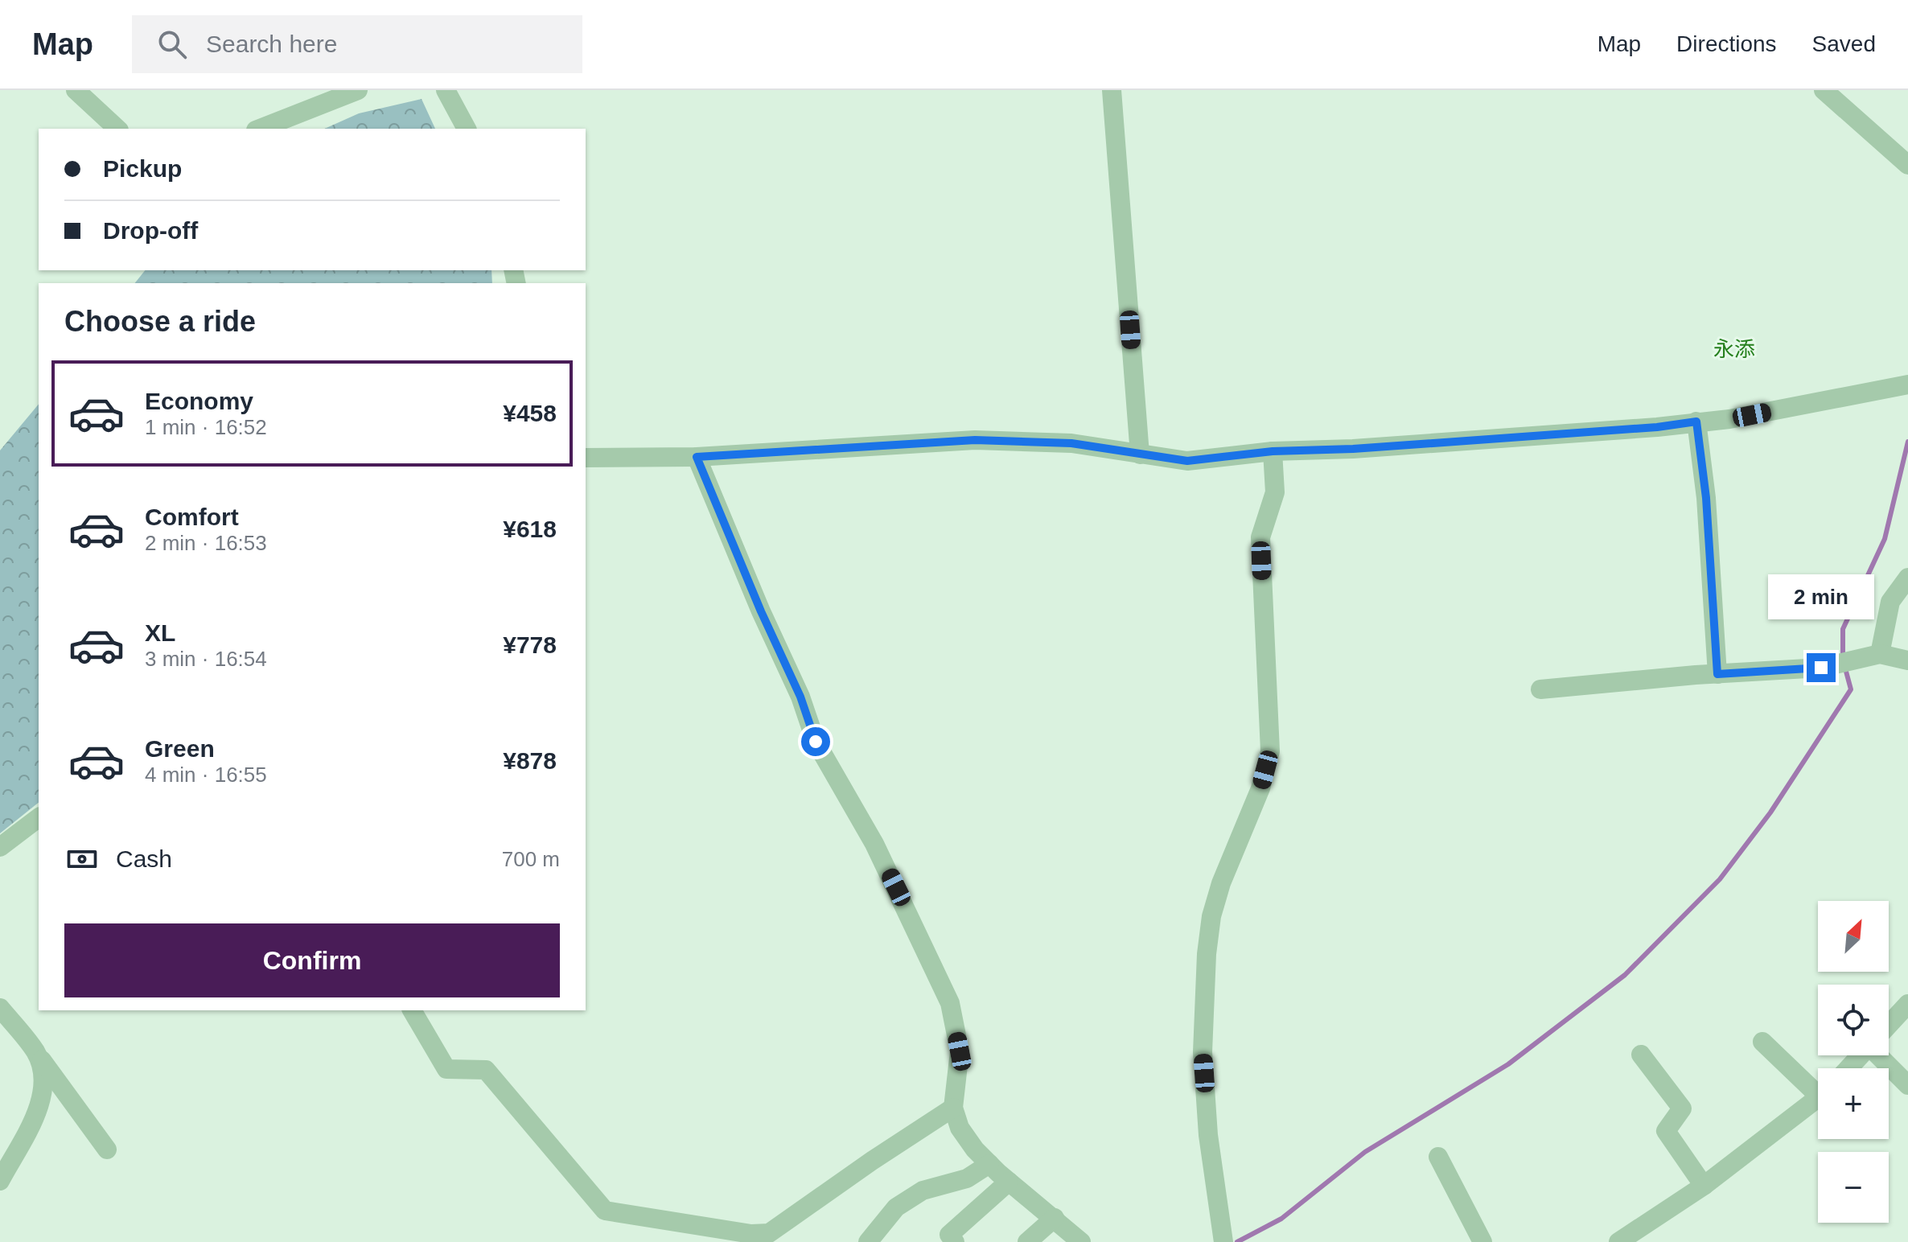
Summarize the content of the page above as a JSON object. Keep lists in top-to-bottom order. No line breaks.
{"districts":["永添"],"north":"top right","page":{"header":"Map","search":"Search here","nav":["Map","Directions","Saved"],"banner":["Pickup","Drop-off"],"heading":"Choose a ride","list":[{"name":"Economy","note":"1 min · 16:52","value":"¥458"},{"name":"Comfort","note":"2 min · 16:53","value":"¥618"},{"name":"XL","note":"3 min · 16:54","value":"¥778"},{"name":"Green","note":"4 min · 16:55","value":"¥878"}],"bubble":"2 min","pay":["Cash","700 m"],"map_buttons":["+","−"],"buttons":"Confirm"}}
